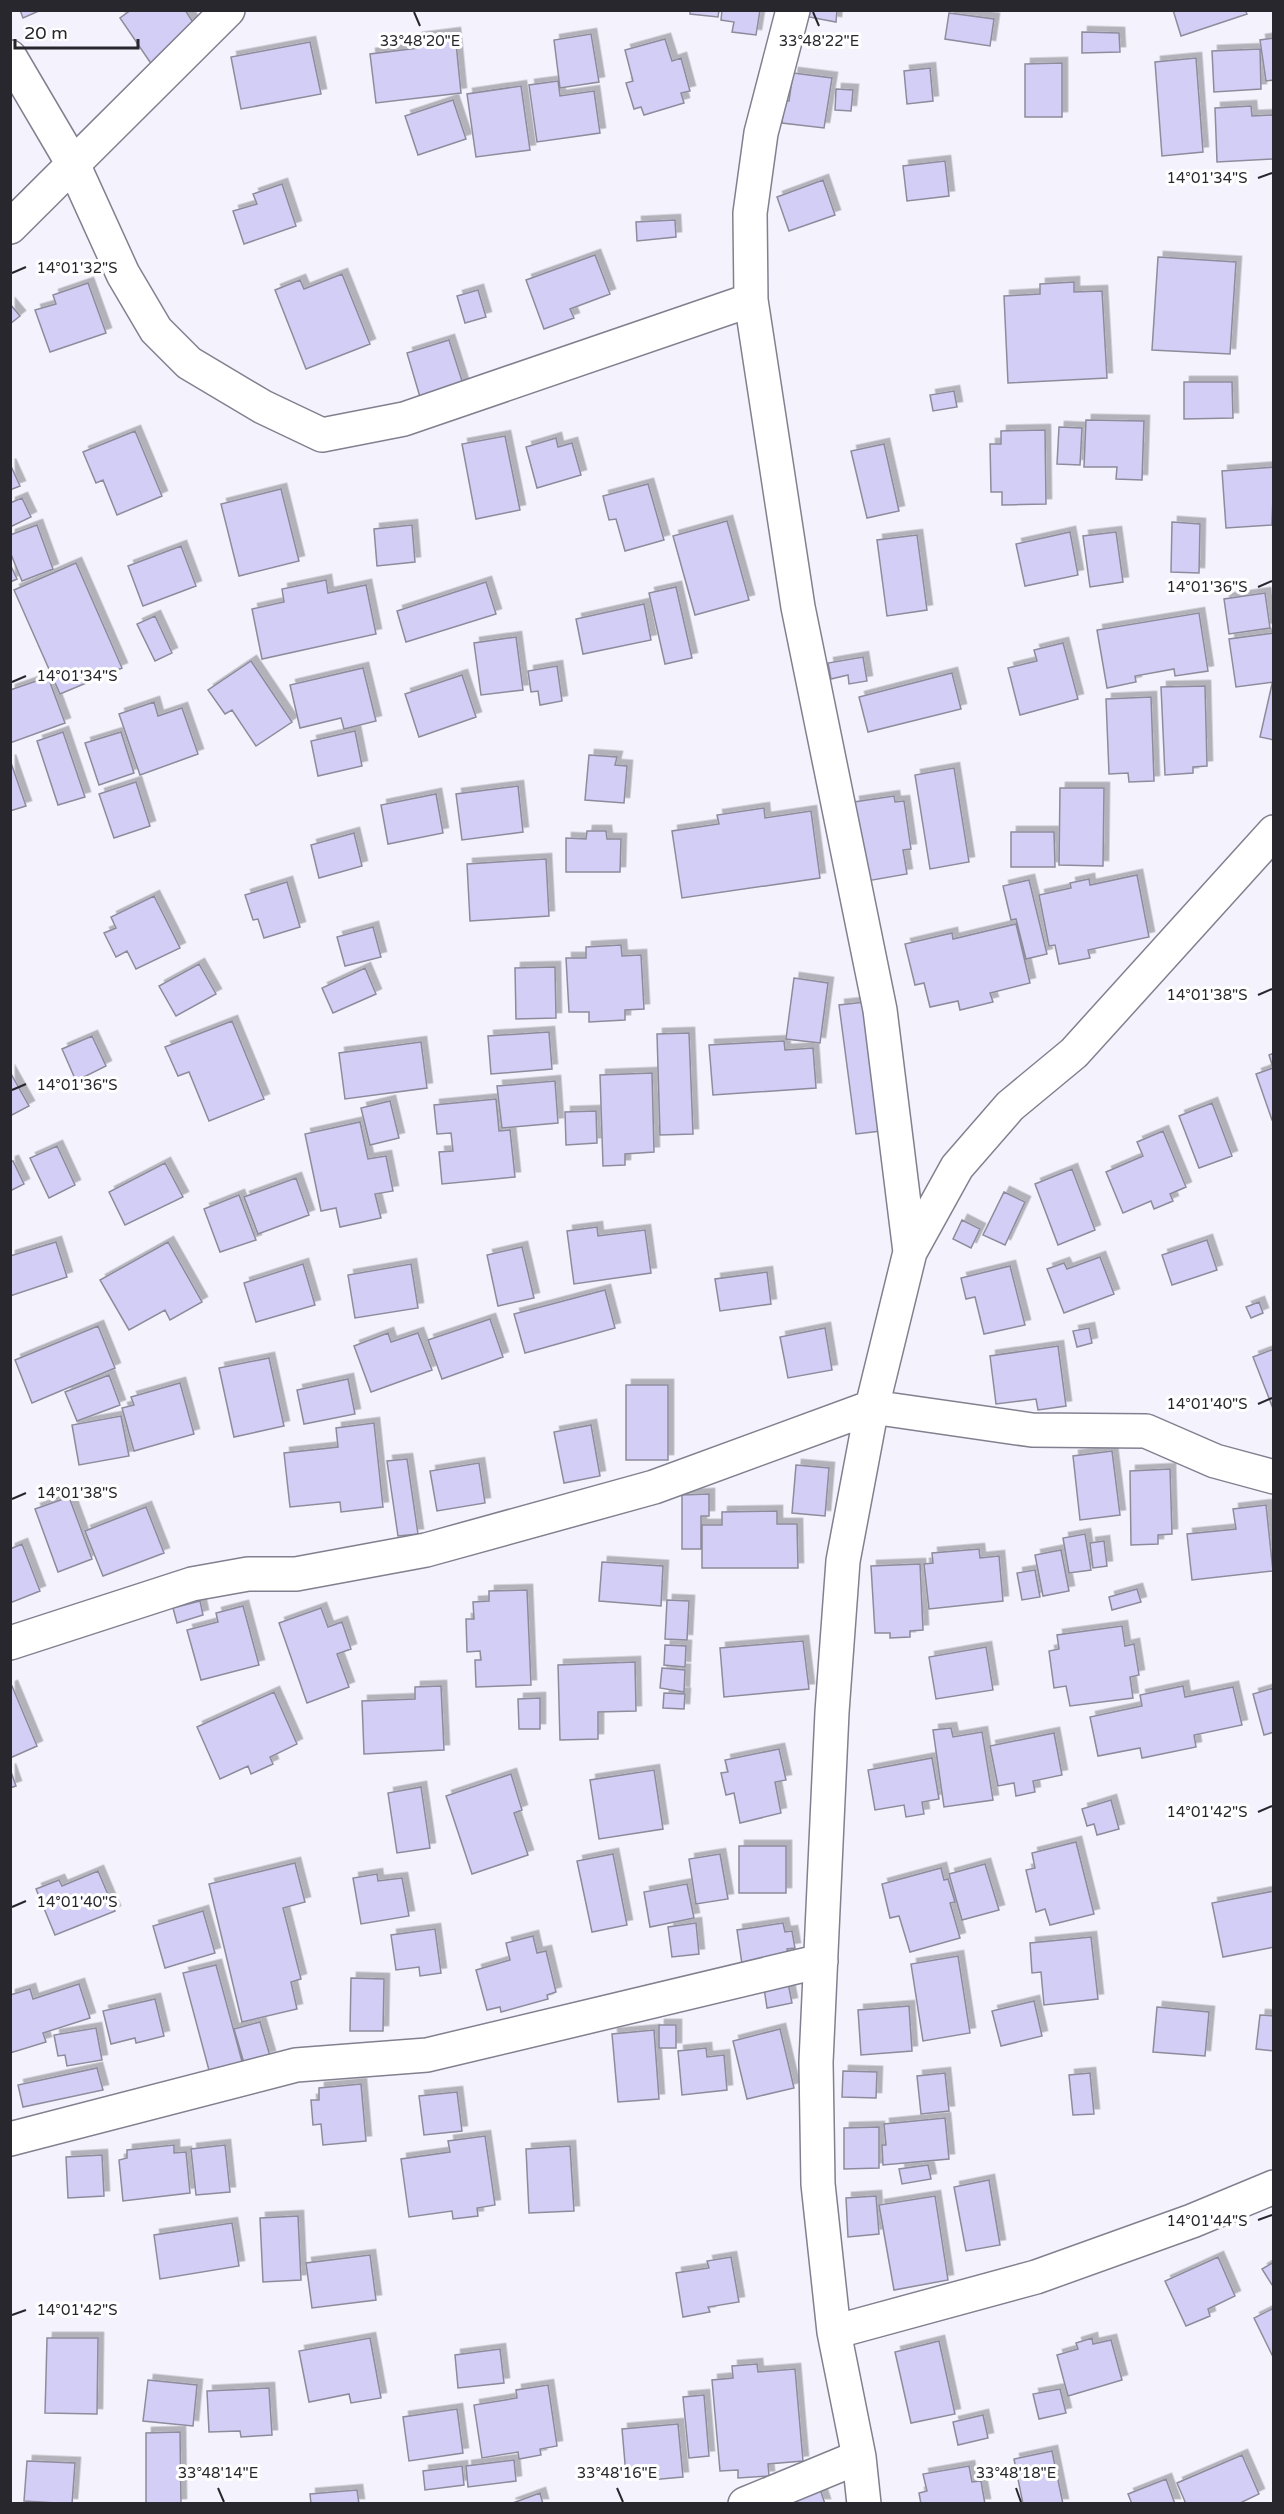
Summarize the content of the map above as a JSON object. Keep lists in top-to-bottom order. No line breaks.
{"scale_bar":"20 m","coordinates":["33°48'20\"E","33°48'22\"E","14°01'34\"S","14°01'32\"S","14°01'36\"S","14°01'38\"S","14°01'40\"S","14°01'42\"S","14°01'44\"S","33°48'14\"E","33°48'16\"E","33°48'18\"E"]}
